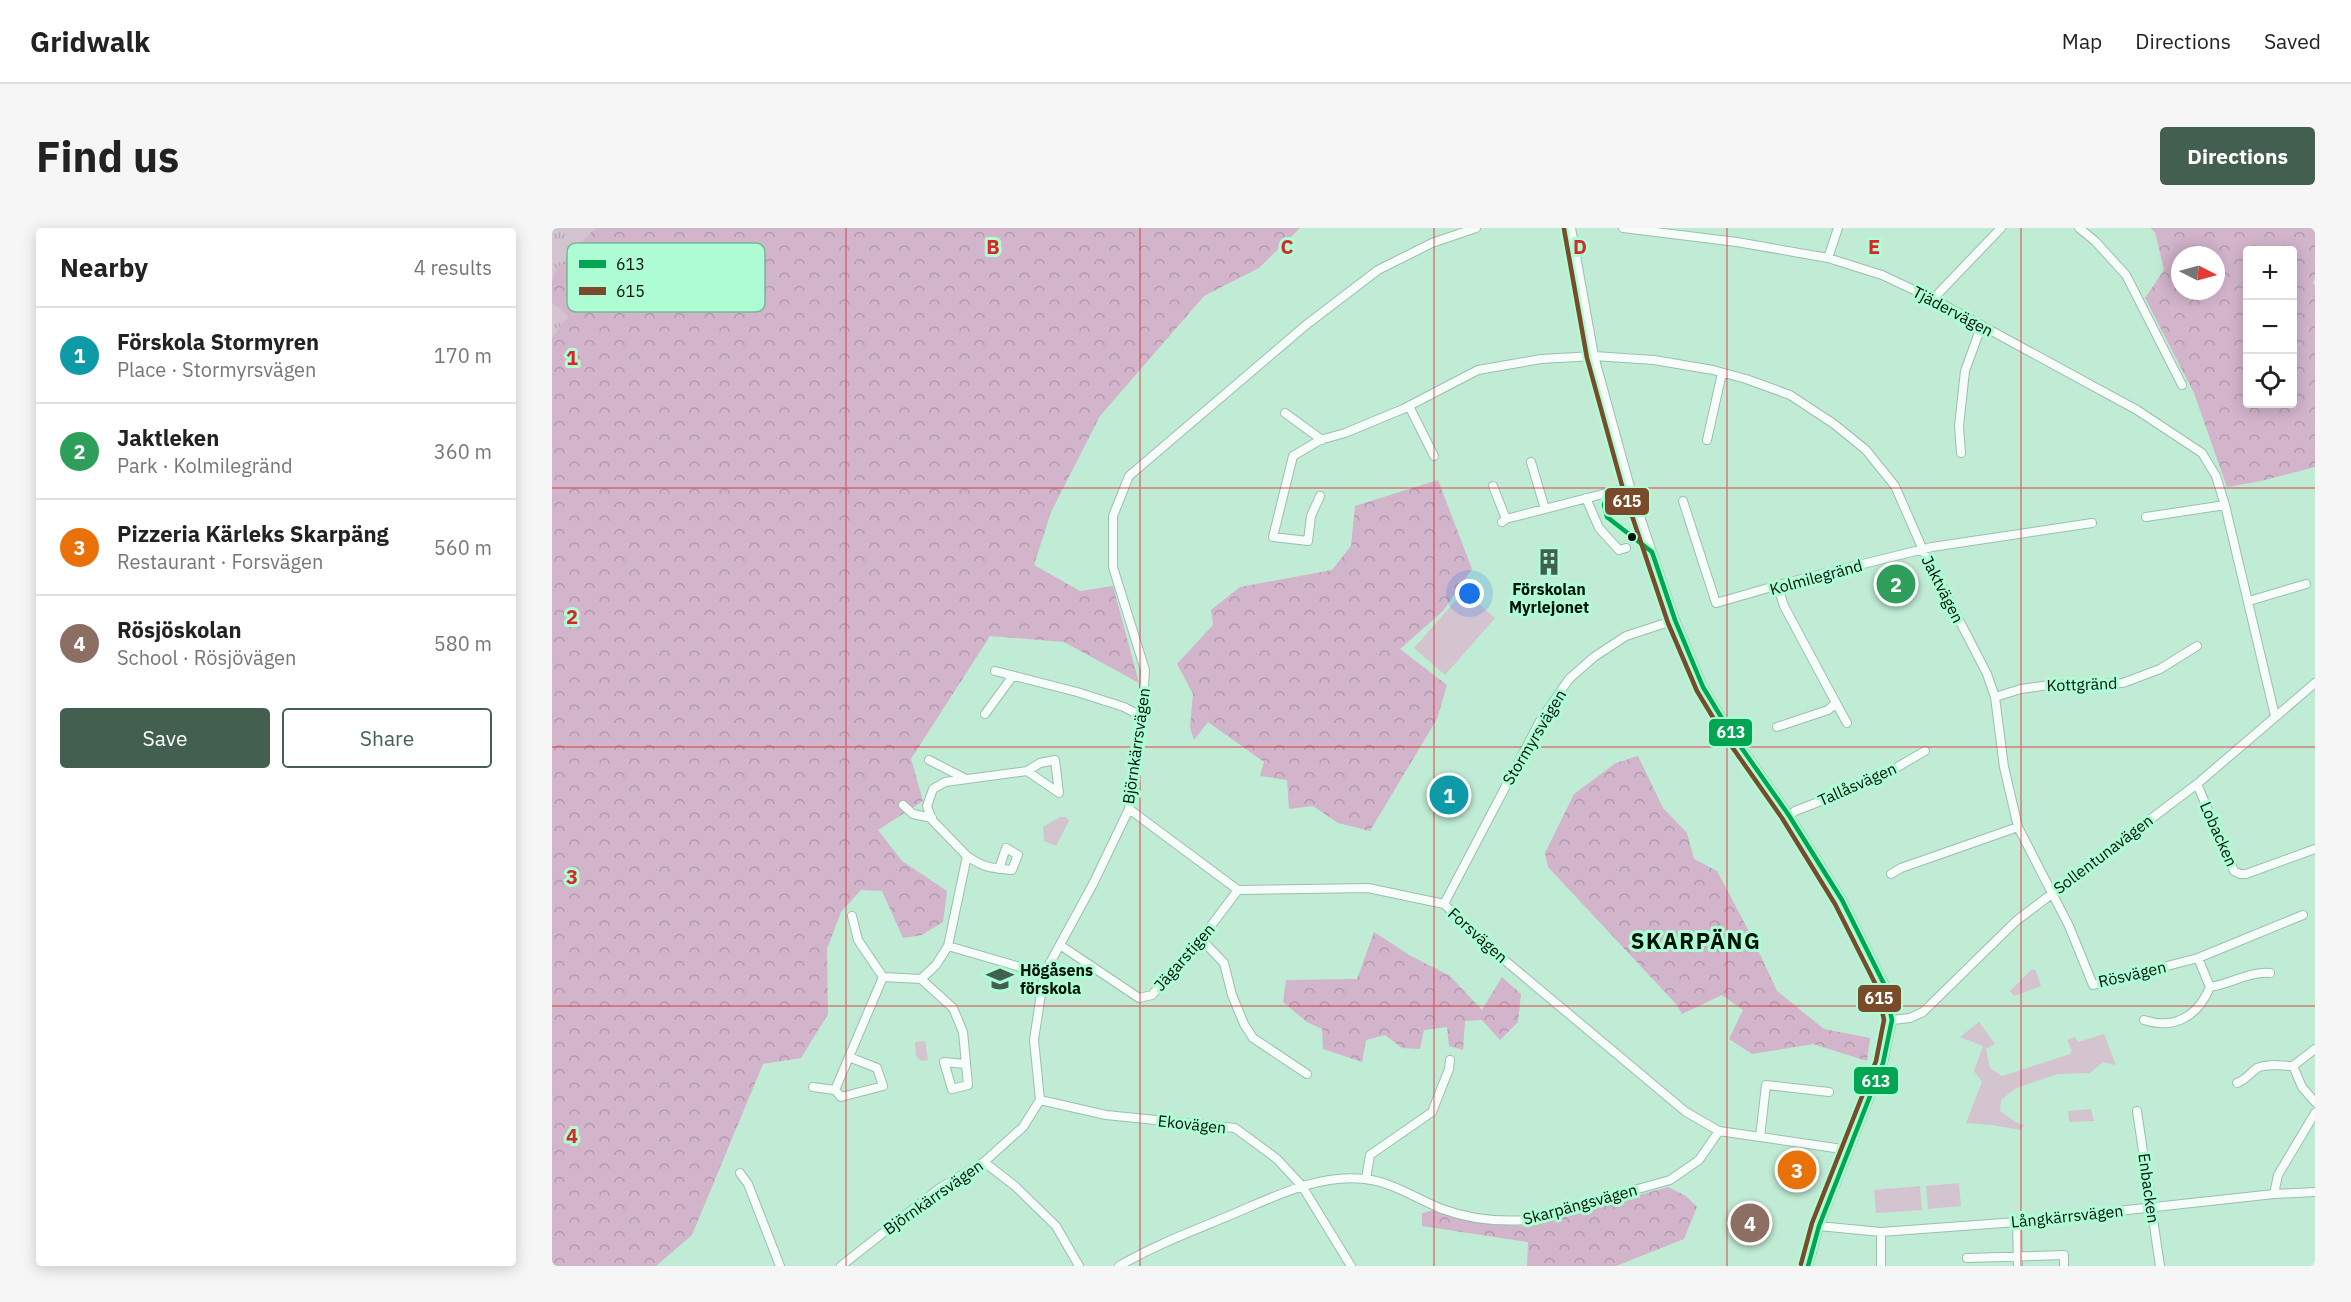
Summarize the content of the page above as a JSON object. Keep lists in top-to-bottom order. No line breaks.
{"streets":{"street":["Tjädervägen","Kolmilegränd","Jaktvägen","Kottgränd","Stormyrsvägen","Björnkärrsvägen","Tallåsvägen","Lobacken","Sollentunavägen","Forsvägen","Jägarstigen","Rösvägen","Ekovägen","Enbacken","Skarpängsvägen","Långkärrsvägen"]},"crossings":[["Tjädervägen","Sollentunavägen"],["Kolmilegränd","Jaktvägen"],["Jaktvägen","Kottgränd"],["Jaktvägen","Sollentunavägen"],["Jaktvägen","Rösvägen"],["Stormyrsvägen","Forsvägen"],["Björnkärrsvägen","Jägarstigen"],["Björnkärrsvägen","Ekovägen"],["Lobacken","Sollentunavägen"],["Sollentunavägen","Rösvägen"],["Forsvägen","Jägarstigen"],["Forsvägen","Skarpängsvägen"],["Ekovägen","Skarpängsvägen"],["Enbacken","Långkärrsvägen"]],"districts":["SKARPÄNG"],"places":{"building":["Förskolan Myrlejonet"],"school or university":["Högåsens förskola"]},"lines":["transit line 615","transit line 613"],"legend":["613","615"],"north":"right","page":{"header":"Gridwalk","nav":["Map","Directions","Saved"],"buttons":["Directions",["Save","Share"]],"title":"Find us","heading":["Nearby","4 results"],"map_buttons":["+","−"],"list":[{"mark":"1","name":"Förskola Stormyren","note":"Place · Stormyrsvägen","value":"170 m"},{"mark":"2","name":"Jaktleken","note":"Park · Kolmilegränd","value":"360 m"},{"mark":"3","name":"Pizzeria Kärleks Skarpäng","note":"Restaurant · Forsvägen","value":"560 m"},{"mark":"4","name":"Rösjöskolan","note":"School · Rösjövägen","value":"580 m"}],"pins":["2","1","3","4"]},"grid":{"columns":["B","C","D","E"],"rows":["1","2","3","4"]}}
